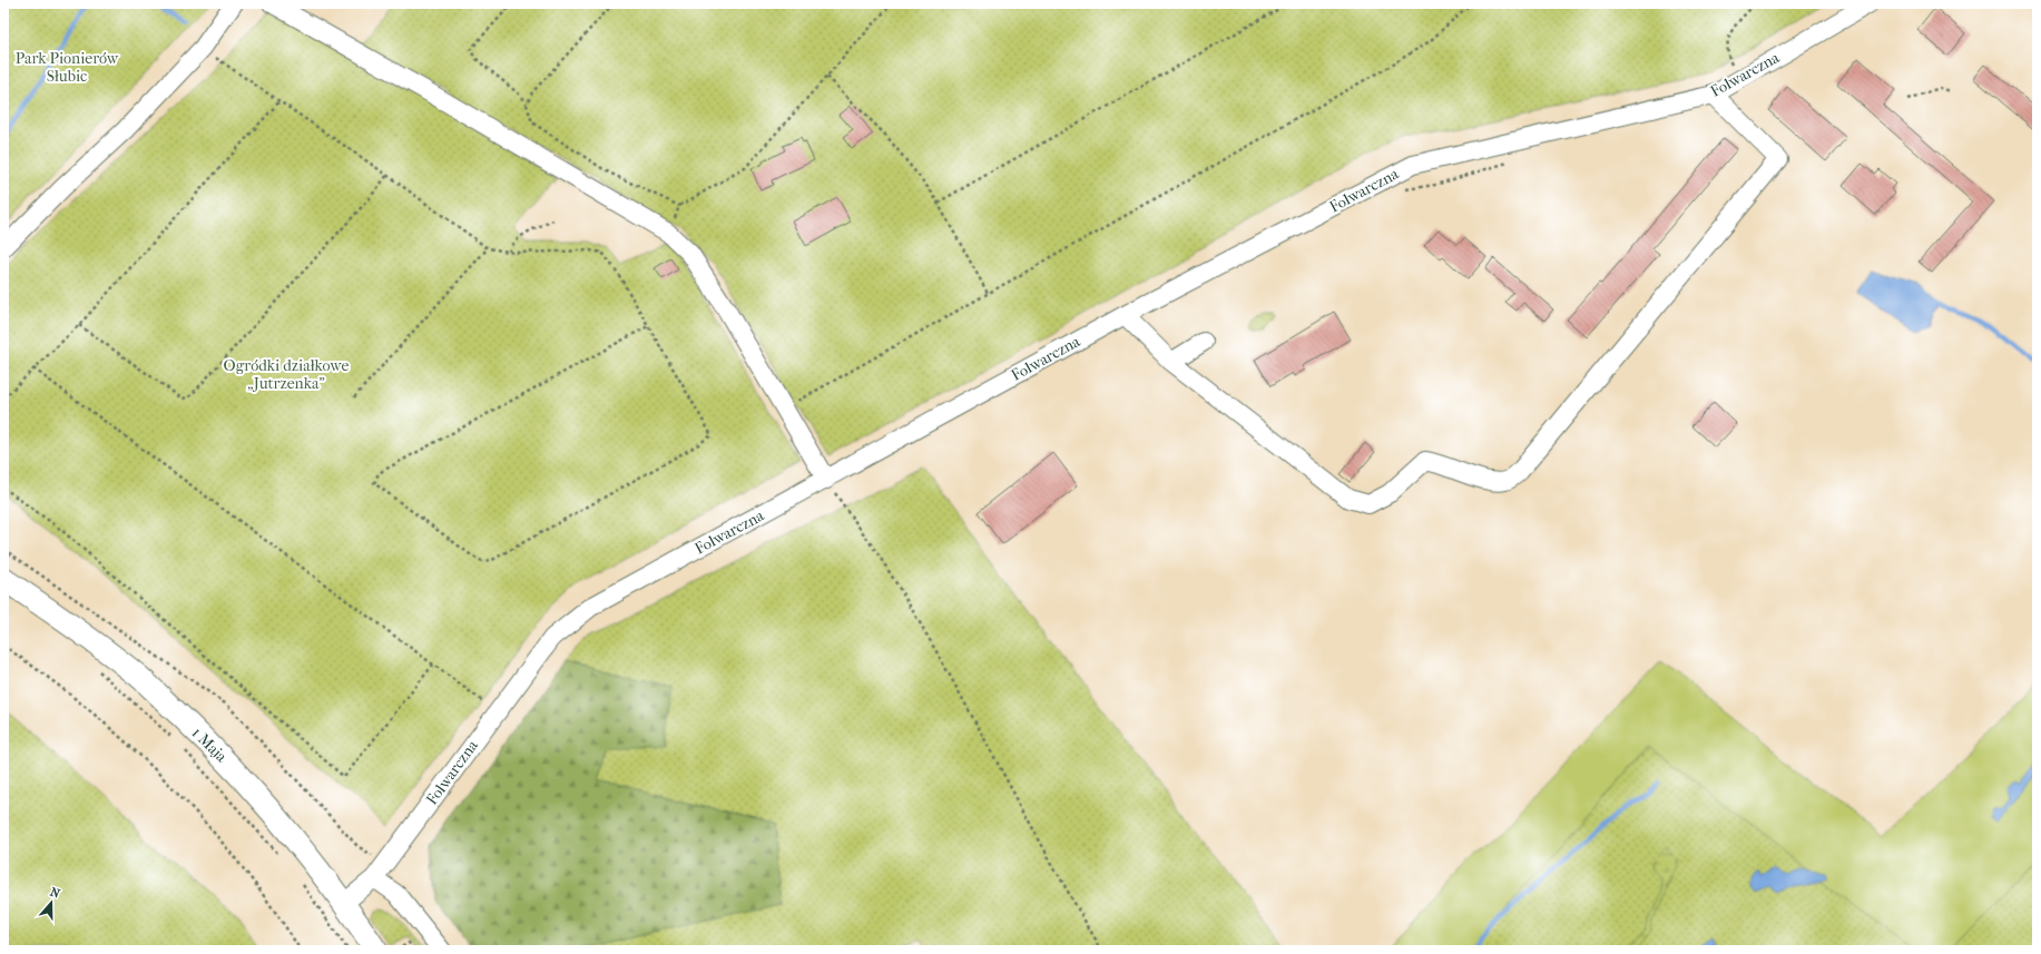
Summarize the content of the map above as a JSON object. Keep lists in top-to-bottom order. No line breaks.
{"streets":{"main road":["1 Maja"],"street":["Folwarczna"]},"crossings":[["Folwarczna","1 Maja"]],"parks":["Park Pionierów Słubic","Ogródki działkowe „Jutrzenka”"],"north":"top"}
